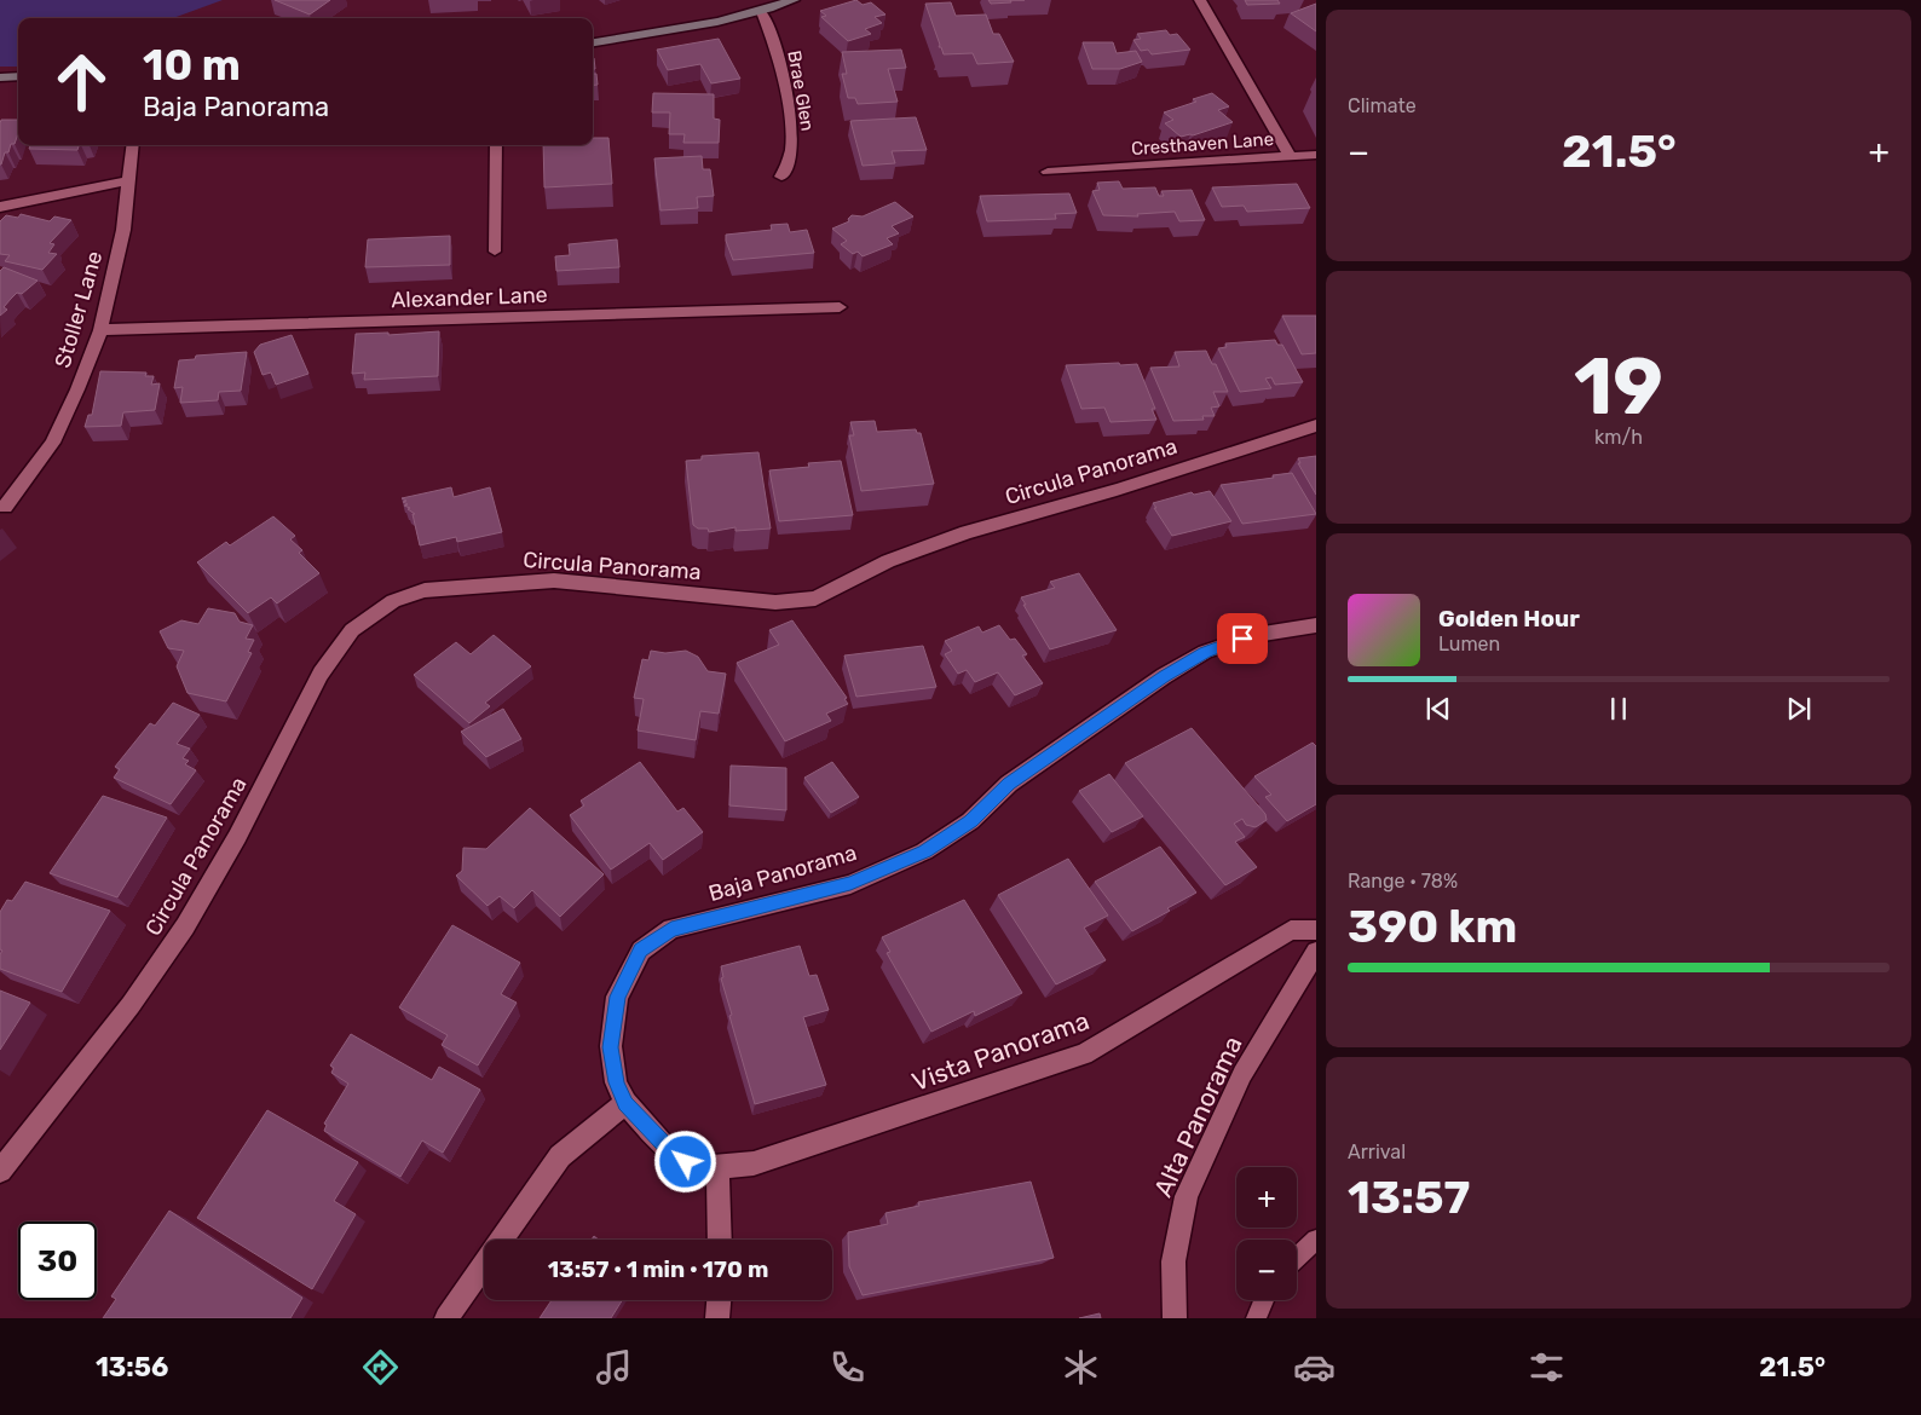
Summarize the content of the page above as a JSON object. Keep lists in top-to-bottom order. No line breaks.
{"streets":{"street":["Brae Glen","Cresthaven Lane","Alexander Lane","Stoller Lane","Circula Panorama","Baja Panorama","Vista Panorama","Alta Panorama"]},"crossings":[["Alexander Lane","Stoller Lane"],["Baja Panorama","Vista Panorama"]],"page":{"tile":["Climate",["19","km/h"],["Range · 78%","390 km"],["Arrival","13:57"]],"turn":["10 m","Baja Panorama"],"heat":["−","21.5°","+"],"song":["Golden Hour","Lumen"],"map_buttons":["+","−"],"limit":"30","trip":"13:57 · 1 min · 170 m","tabs":["13:56","21.5°"]}}
